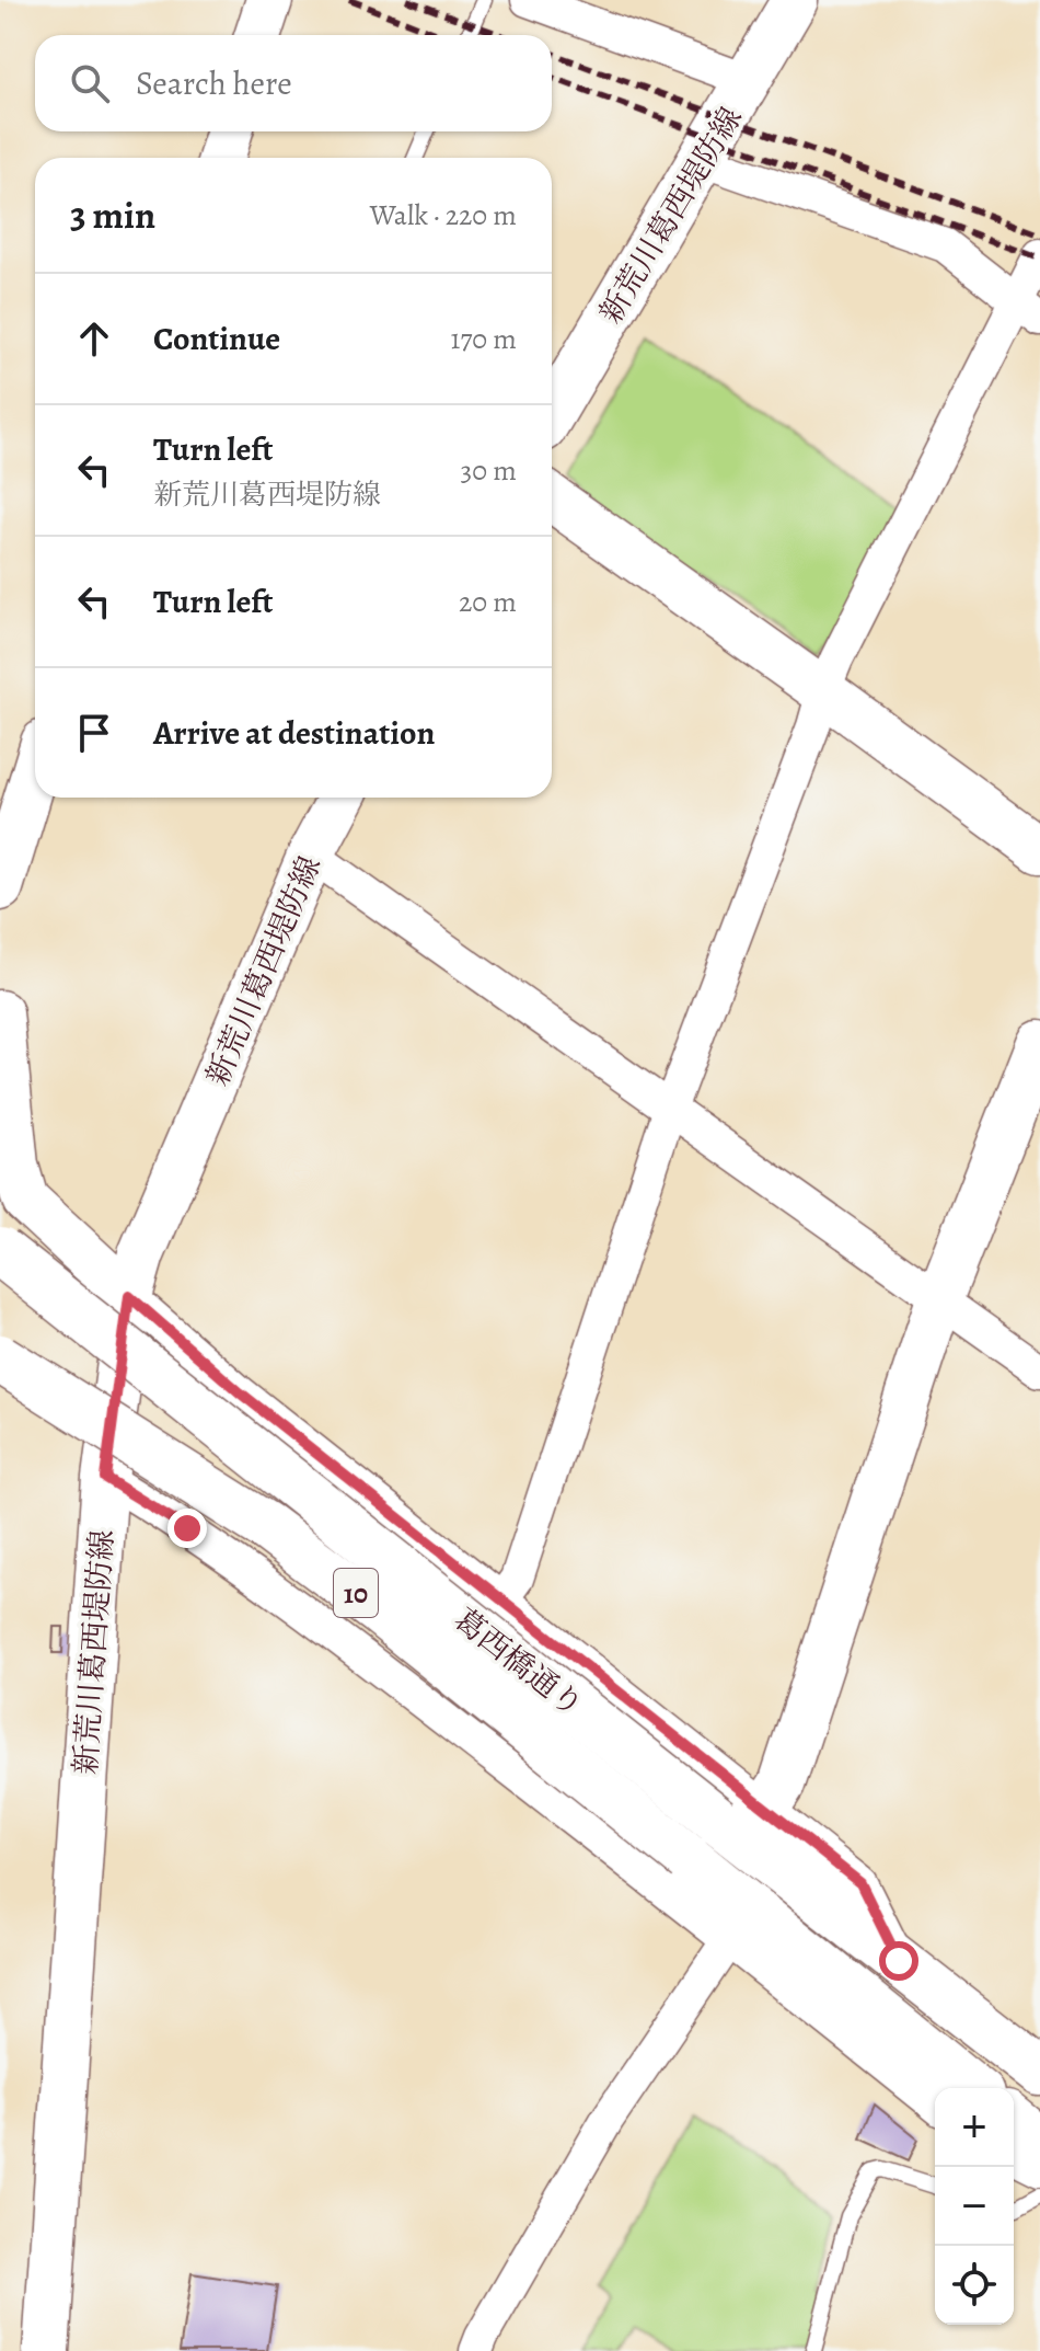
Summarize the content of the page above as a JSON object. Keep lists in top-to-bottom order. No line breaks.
{"streets":{"main road":["新荒川葛西堤防線","10","葛西橋通り"]},"page":{"search":"Search here","heading":["3 min","Walk · 220 m"],"list":[["Continue","170 m"],["Turn left","新荒川葛西堤防線","30 m"],["Turn left","20 m"],"Arrive at destination"],"map_buttons":["+","−"]}}
